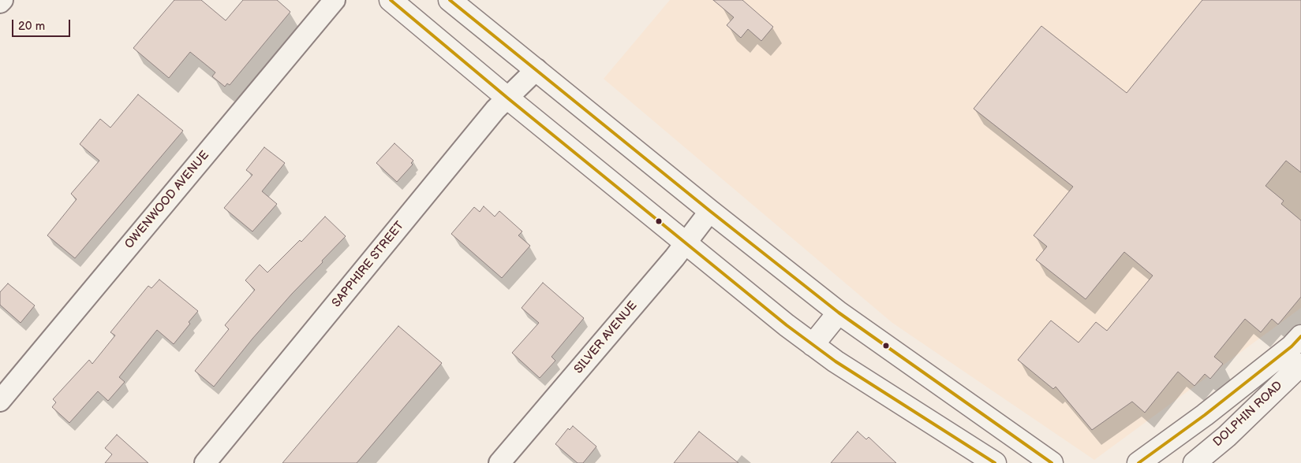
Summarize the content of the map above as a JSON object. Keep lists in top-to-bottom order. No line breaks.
{"streets":{"main road":["DOLPHIN ROAD"],"street":["OWENWOOD AVENUE","SAPPHIRE STREET","SILVER AVENUE"]},"scale_bar":"20 m"}
